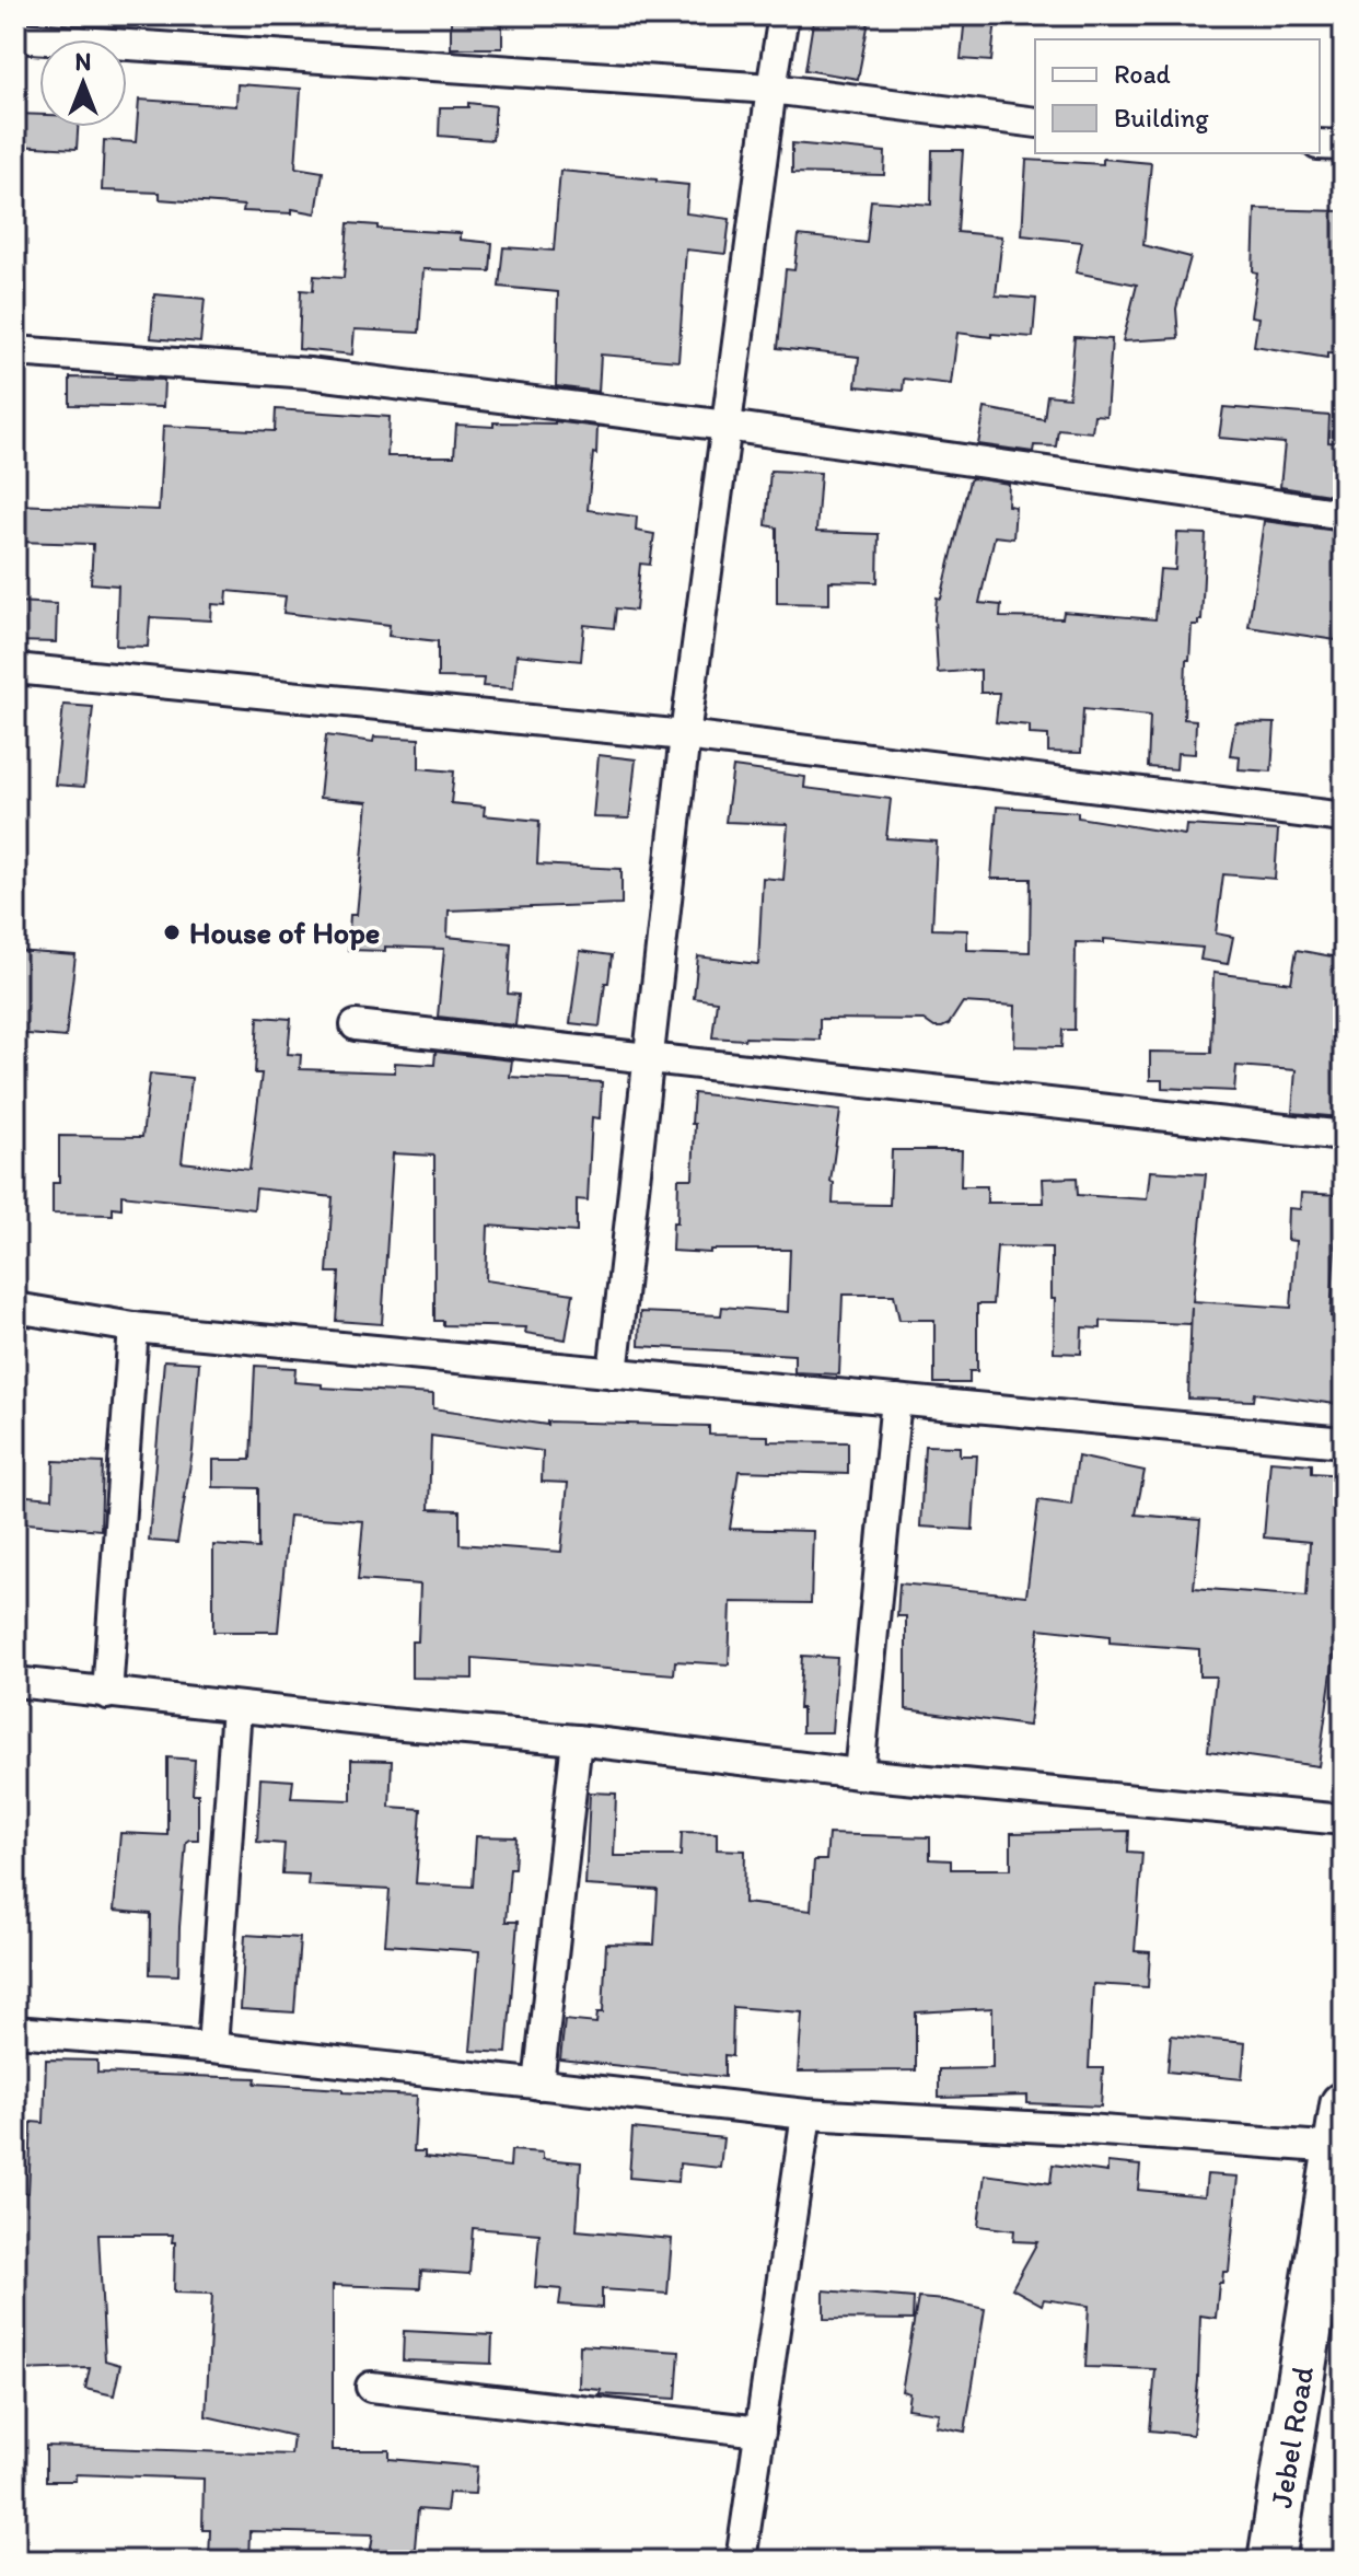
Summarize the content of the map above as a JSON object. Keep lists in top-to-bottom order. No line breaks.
{"streets":{"main road":["Jebel Road"]},"places":["House of Hope"],"legend":["Road","Building"],"north":"top"}
